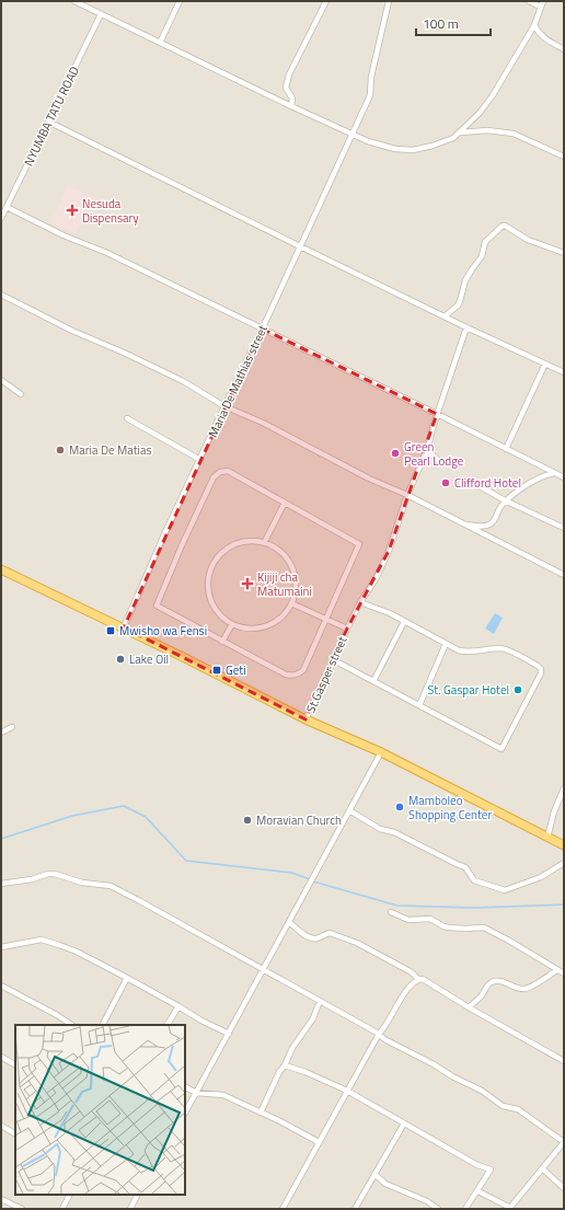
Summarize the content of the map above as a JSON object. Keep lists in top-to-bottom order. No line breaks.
{"streets":{"street":["NYUMBA TATU ROAD","Maria De Mathias street","St.Gasper street"]},"places":{"health":["Nesuda Dispensary","Kijiji cha Matumaini"],"other":["Maria De Matias","Green Pearl Lodge","Clifford Hotel","Lake Oil","St. Gaspar Hotel","Mamboleo Shopping Center","Moravian Church"],"transit":["Mwisho wa Fensi","Geti"]},"scale_bar":"100 m"}
